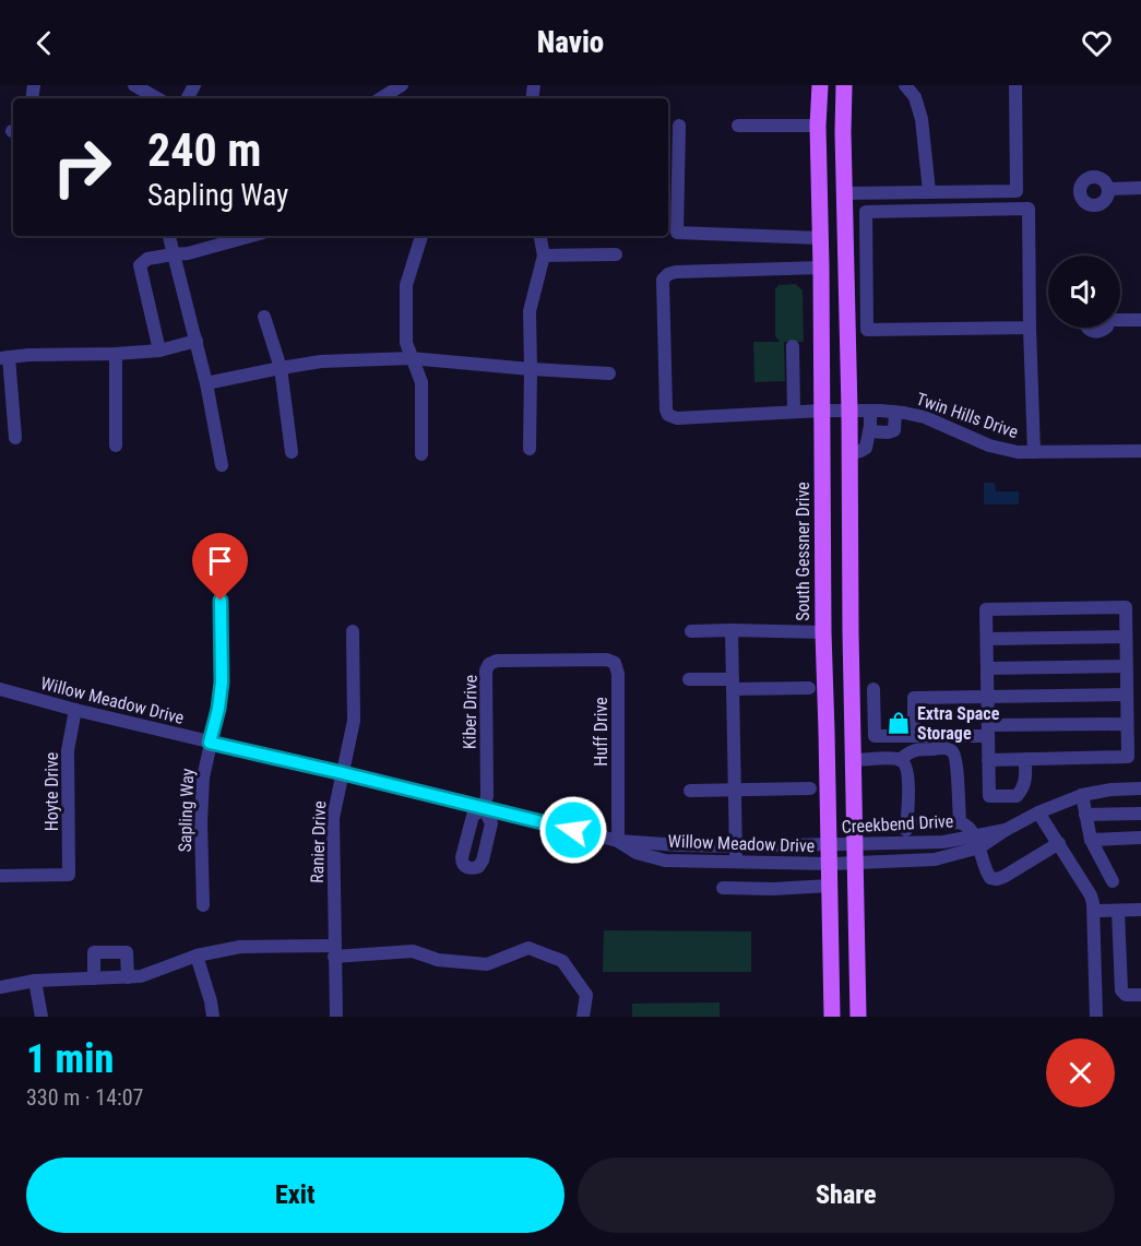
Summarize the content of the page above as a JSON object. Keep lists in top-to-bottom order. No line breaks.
{"streets":{"main road":["South Gessner Drive"],"street":["Twin Hills Drive","Willow Meadow Drive","Kiber Drive","Huff Drive","Hoyte Drive","Sapling Way","Creekbend Drive","Ranier Drive"]},"crossings":[["Twin Hills Drive","South Gessner Drive"],["South Gessner Drive","Willow Meadow Drive"],["South Gessner Drive","Creekbend Drive"],["Willow Meadow Drive","Kiber Drive"],["Willow Meadow Drive","Huff Drive"],["Willow Meadow Drive","Hoyte Drive"],["Willow Meadow Drive","Sapling Way"],["Willow Meadow Drive","Creekbend Drive"],["Willow Meadow Drive","Ranier Drive"],["Kiber Drive","Huff Drive"]],"places":{"shop":["Extra Space Storage"]},"page":{"header":"Navio","turn":["240 m","Sapling Way"],"heading":["1 min","330 m · 14:07"],"buttons":["Exit","Share"]}}
